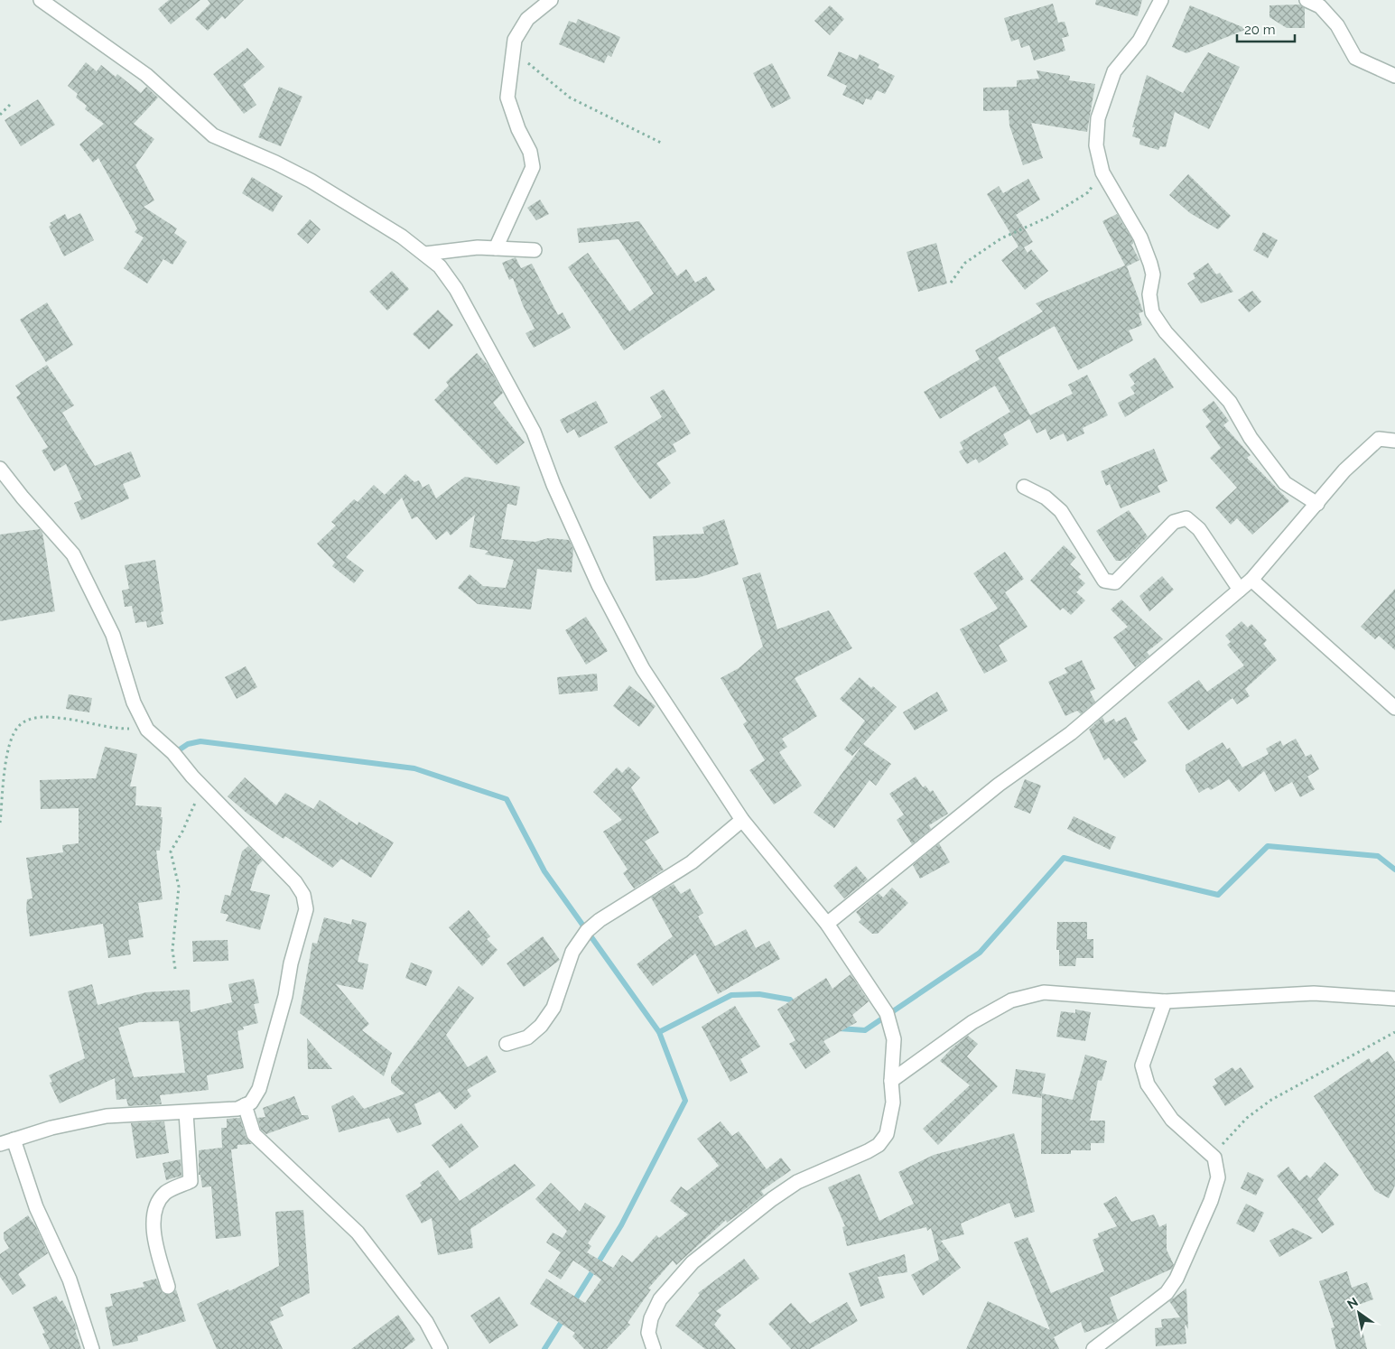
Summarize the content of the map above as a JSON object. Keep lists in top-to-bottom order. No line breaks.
{"scale_bar":"20 m","north":"top left"}
